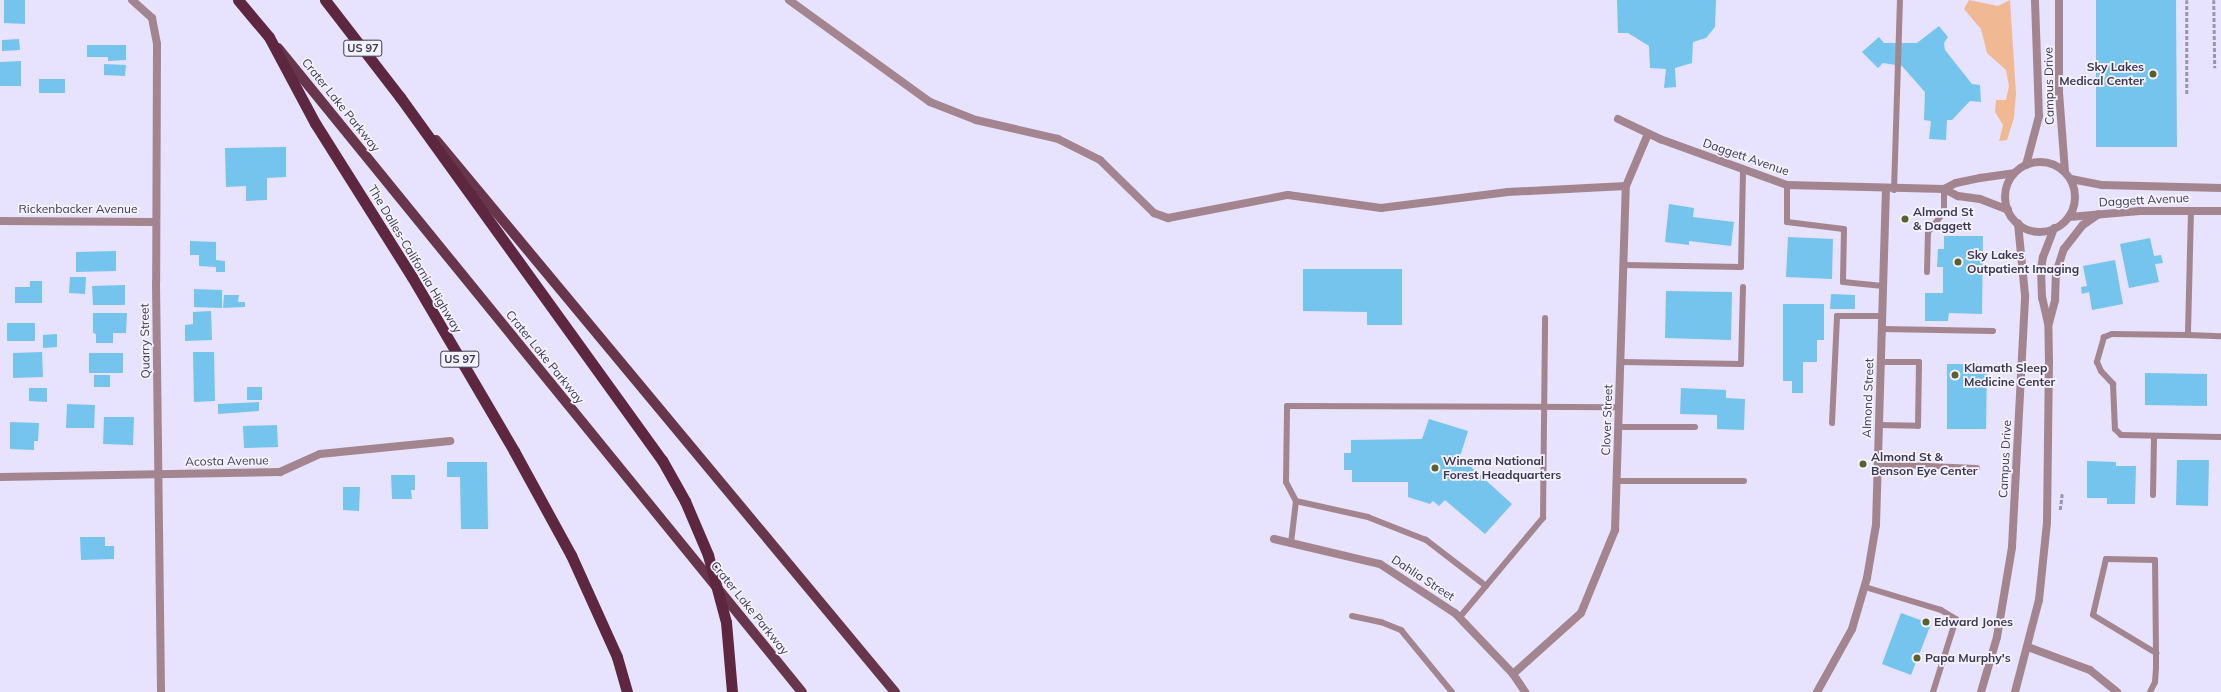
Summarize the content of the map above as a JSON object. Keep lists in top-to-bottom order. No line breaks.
{"streets":{"highway":["US 97","The Dalles-California Highway"],"main road":["Crater Lake Parkway"],"street":["Campus Drive","Daggett Avenue","Rickenbacker Avenue","Quarry Street","Almond Street","Clover Street","Acosta Avenue","Dahlia Street"]},"crossings":[["Campus Drive","Daggett Avenue"],["Crater Lake Parkway","The Dalles-California Highway"],["Daggett Avenue","Almond Street"],["Daggett Avenue","Clover Street"],["Rickenbacker Avenue","Quarry Street"],["Quarry Street","Acosta Avenue"],["Clover Street","Dahlia Street"]],"places":["Sky Lakes Medical Center","Almond St & Daggett","Sky Lakes Outpatient Imaging","Klamath Sleep Medicine Center","Almond St & Benson Eye Center","Winema National Forest Headquarters","Edward Jones","Papa Murphy's"]}
